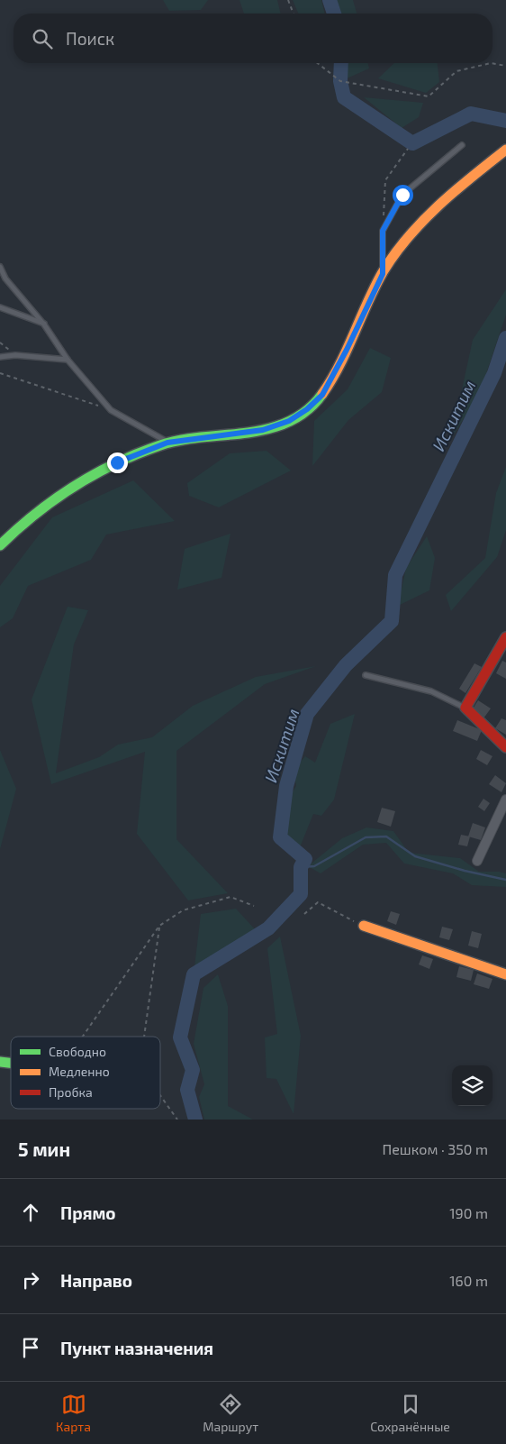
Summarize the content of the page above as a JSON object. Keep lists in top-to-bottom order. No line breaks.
{"water":["Искитим"],"legend":["Свободно","Медленно","Пробка"],"page":{"search":"Поиск","heading":["5 мин","Пешком · 350 m"],"list":[["Прямо","190 m"],["Направо","160 m"],"Пункт назначения"],"nav":["Карта","Маршрут","Сохранённые"]}}
